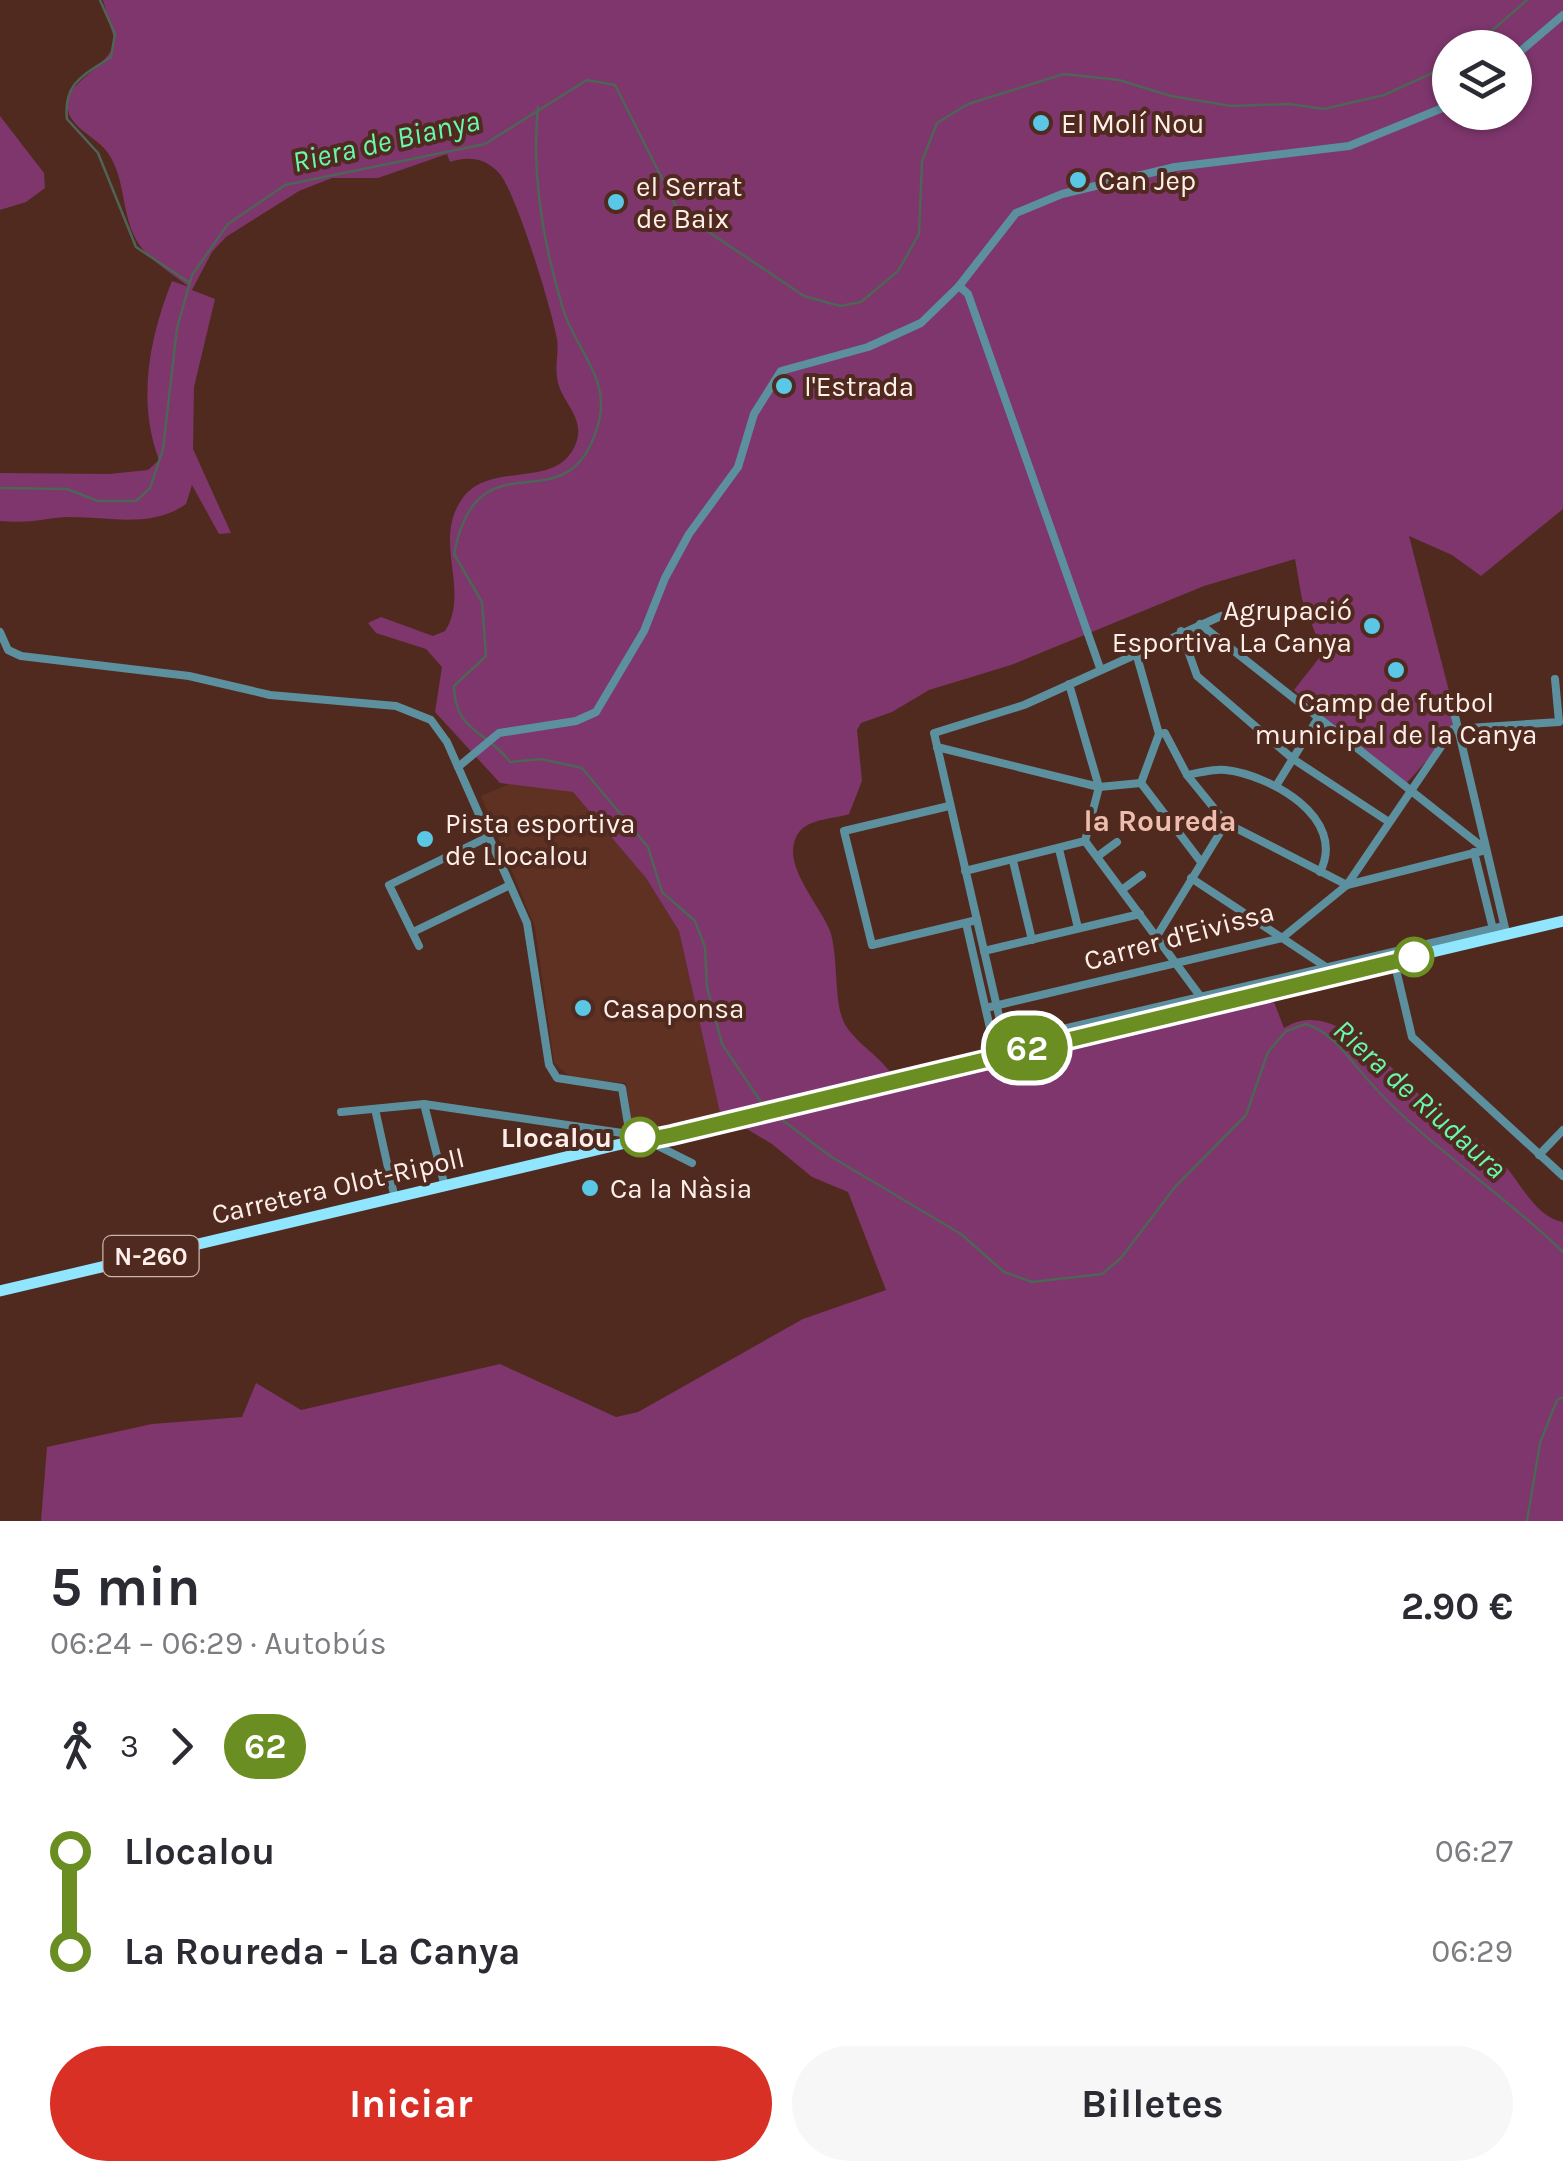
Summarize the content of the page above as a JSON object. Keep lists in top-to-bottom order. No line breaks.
{"streets":{"main road":["Carretera Olot-Ripoll","N-260"],"street":["Carrer d'Eivissa"]},"districts":["la Roureda"],"water":["Riera de Bianya","Riera de Riudaura"],"places":["El Molí Nou","Can Jep","el Serrat de Baix","l'Estrada","Agrupació Esportiva La Canya","Camp de futbol municipal de la Canya","Pista esportiva de Llocalou","Casaponsa","Llocalou","Ca la Nàsia"],"lines":["bus line 62"],"page":{"on_map":"62","heading":["5 min","06:24 – 06:29 · Autobús","2.90 €"],"legs":["3","62"],"list":[{"name":"Llocalou","value":"06:27"},{"name":"La Roureda - La Canya","value":"06:29"}],"buttons":["Iniciar","Billetes"]}}
